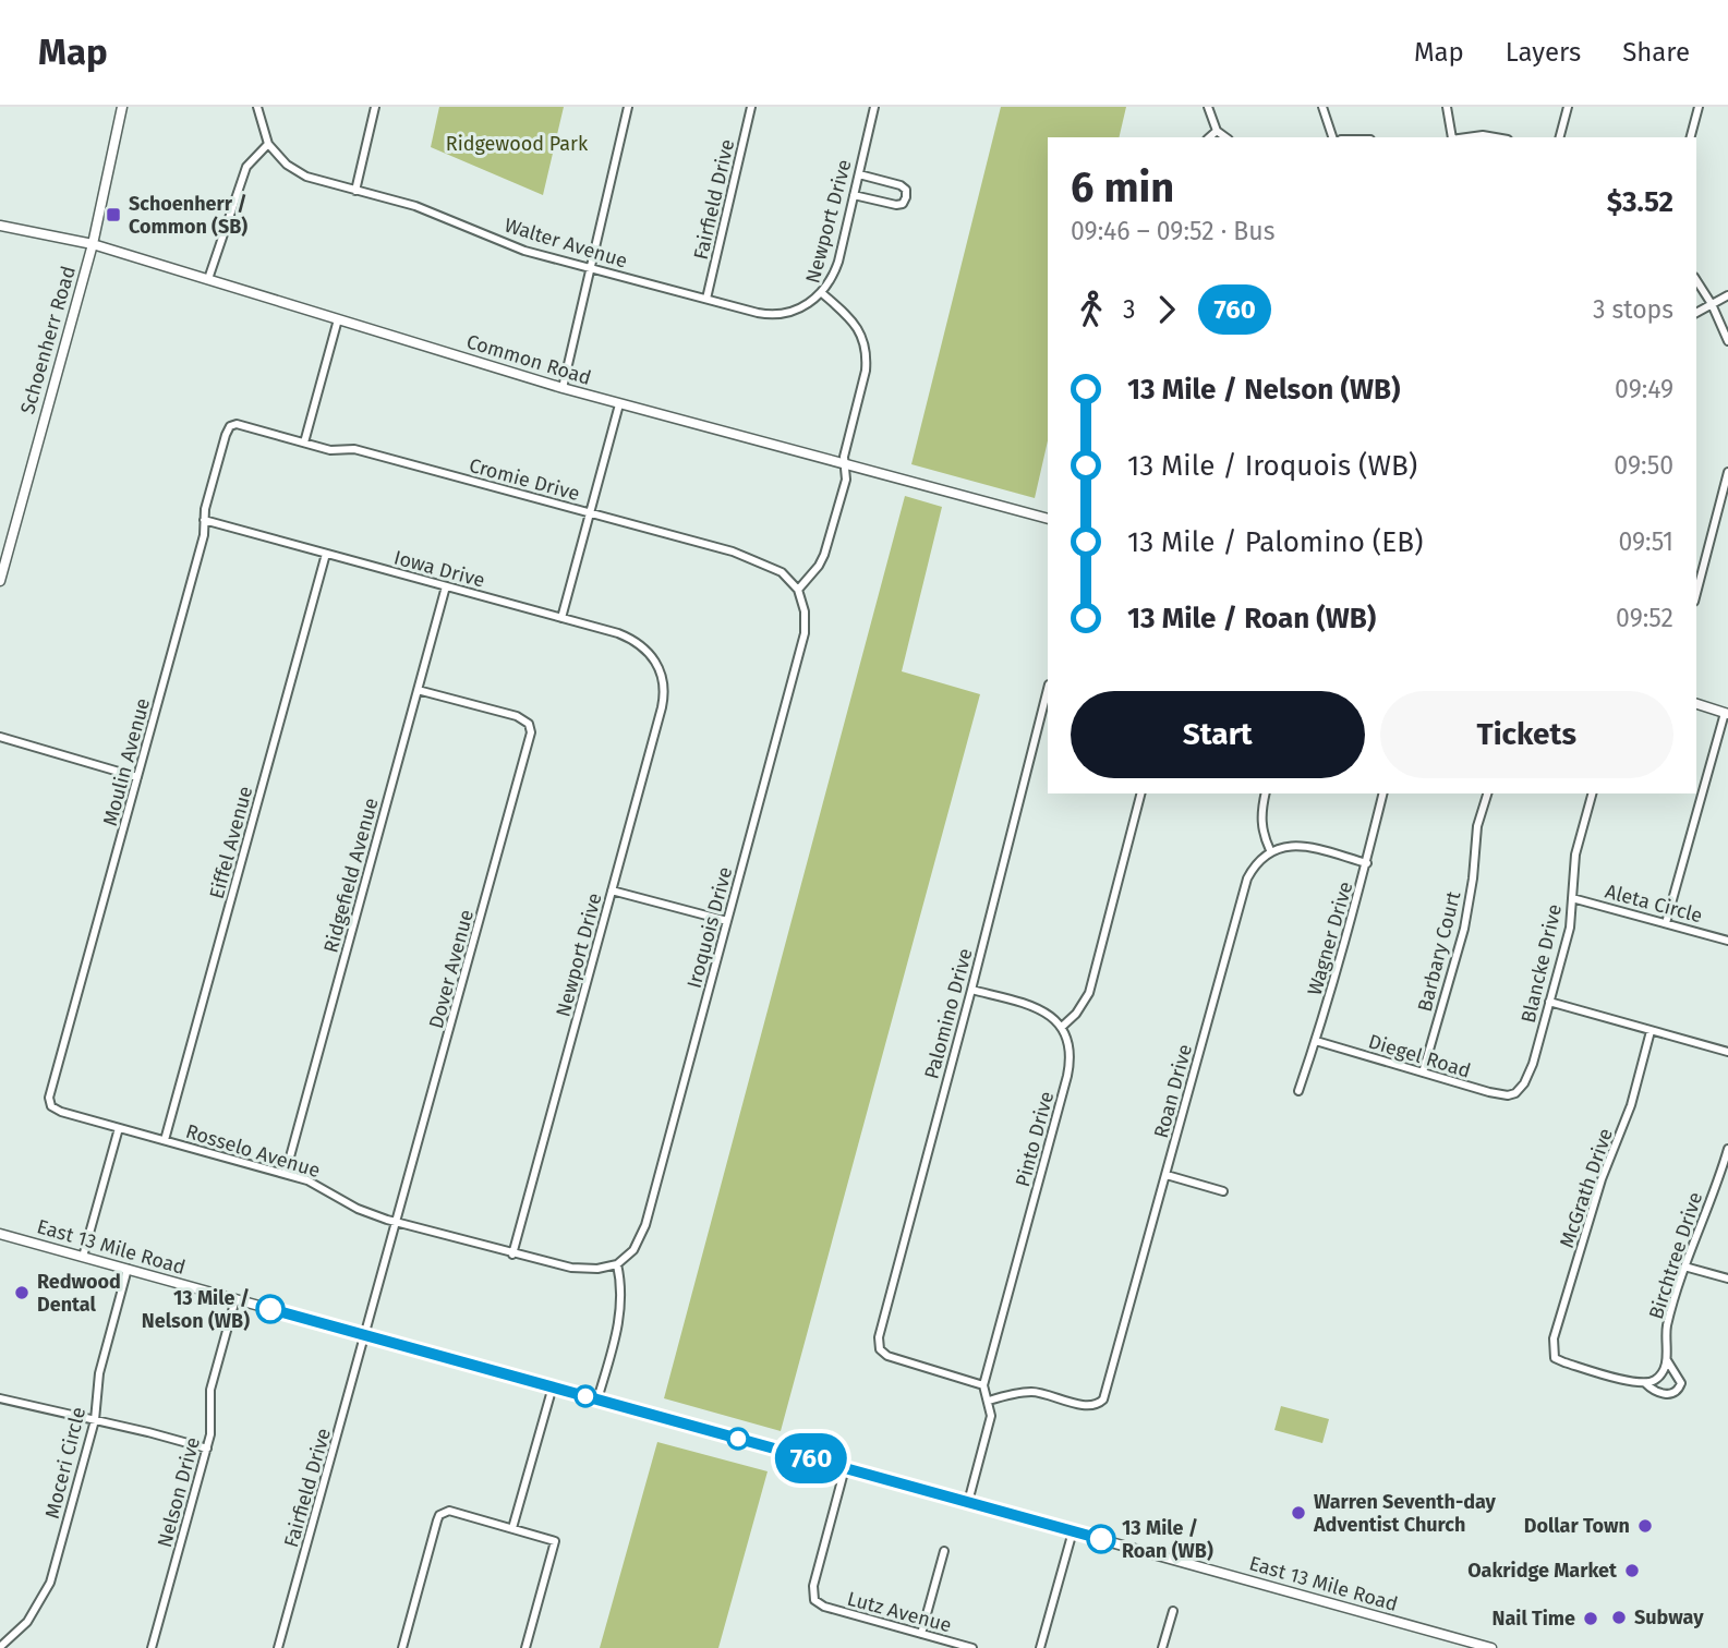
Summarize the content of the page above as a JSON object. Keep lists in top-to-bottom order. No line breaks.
{"streets":{"main road":["Schoenherr Road","Common Road","East 13 Mile Road"],"street":["Fairfield Drive","Newport Drive","Walter Avenue","Cromie Drive","Iowa Drive","Moulin Avenue","Eiffel Avenue","Ridgefield Avenue","Aleta Circle","Iroquois Drive","Wagner Drive","Barbary Court","Blancke Drive","Dover Avenue","Palomino Drive","Diegel Road","Roan Drive","Pinto Drive","Rosselo Avenue","McGrath Drive","Birchtree Drive","Moceri Circle","Nelson Drive","Lutz Avenue"]},"crossings":[["Fairfield Drive","Walter Avenue"],["Fairfield Drive","Dover Avenue"],["Fairfield Drive","East 13 Mile Road"],["Newport Drive","Walter Avenue"],["Newport Drive","Common Road"],["Newport Drive","Iowa Drive"],["Newport Drive","Rosselo Avenue"],["Schoenherr Road","Common Road"],["Cromie Drive","Moulin Avenue"],["Cromie Drive","Iroquois Drive"],["Iowa Drive","Moulin Avenue"],["Iowa Drive","Eiffel Avenue"],["Iowa Drive","Ridgefield Avenue"],["Moulin Avenue","Rosselo Avenue"],["Eiffel Avenue","Rosselo Avenue"],["Ridgefield Avenue","Dover Avenue"],["Ridgefield Avenue","Rosselo Avenue"],["Aleta Circle","Blancke Drive"],["Iroquois Drive","Rosselo Avenue"],["Wagner Drive","Diegel Road"],["Barbary Court","Diegel Road"],["Blancke Drive","Diegel Road"],["Dover Avenue","Rosselo Avenue"],["Dover Avenue","East 13 Mile Road"],["Palomino Drive","Pinto Drive"],["McGrath Drive","Birchtree Drive"],["East 13 Mile Road","Moceri Circle"],["East 13 Mile Road","Nelson Drive"],["East 13 Mile Road","Lutz Avenue"]],"parks":["Ridgewood Park"],"places":{"transit":["Schoenherr / Common (SB)"],"other":["Redwood Dental","13 Mile / Nelson (WB)","Warren Seventh-day Adventist Church","Dollar Town","13 Mile / Roan (WB)","Oakridge Market","Subway","Nail Time"]},"lines":["bus line 760"],"page":{"header":"Map","nav":["Map","Layers","Share"],"on_map":"760","heading":["6 min","09:46 – 09:52 · Bus","$3.52"],"legs":["3","760","3 stops"],"list":[{"name":"13 Mile / Nelson (WB)","value":"09:49"},{"name":"13 Mile / Iroquois (WB)","value":"09:50"},{"name":"13 Mile / Palomino (EB)","value":"09:51"},{"name":"13 Mile / Roan (WB)","value":"09:52"}],"buttons":["Start","Tickets"]}}
